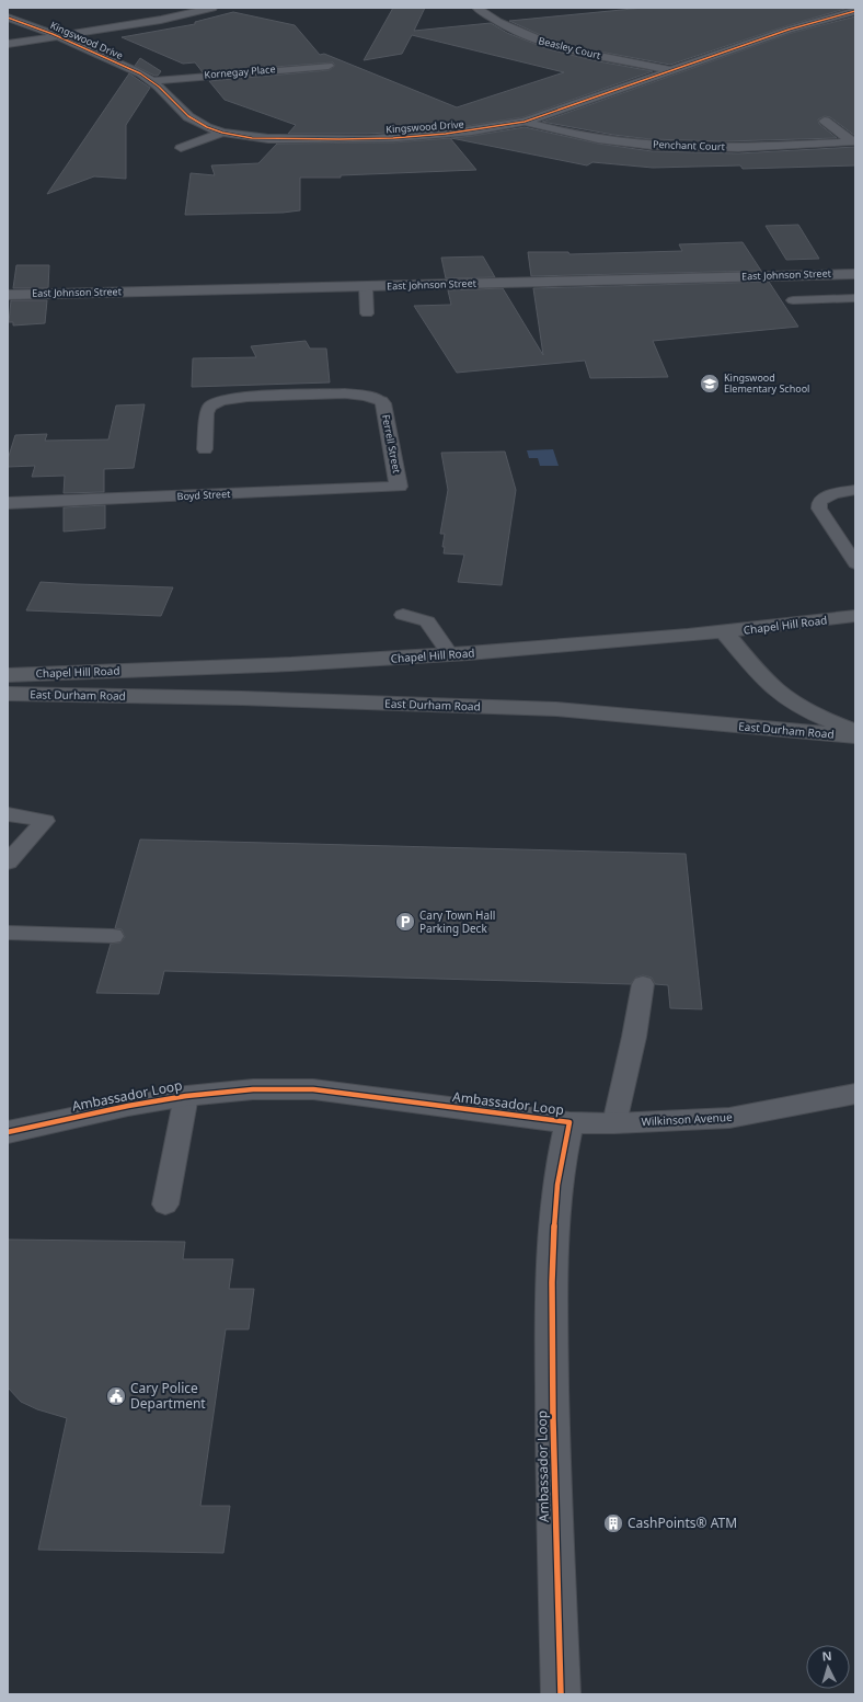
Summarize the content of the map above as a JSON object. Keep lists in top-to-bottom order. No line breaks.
{"streets":{"street":["Kingswood Drive","Beasley Court","Kornegay Place","Penchant Court","East Johnson Street","Ferrell Street","Boyd Street","Chapel Hill Road","East Durham Road","Ambassador Loop","Wilkinson Avenue"]},"crossings":[["Kingswood Drive","Beasley Court"],["Kingswood Drive","Kornegay Place"],["Kingswood Drive","Penchant Court"],["Ferrell Street","Boyd Street"],["Chapel Hill Road","East Durham Road"],["Ambassador Loop","Wilkinson Avenue"]],"places":{"school or university":["Kingswood Elementary School"],"parking":["Cary Town Hall Parking Deck"],"public building":["Cary Police Department"],"building":["CashPoints® ATM"]},"north":"top"}
